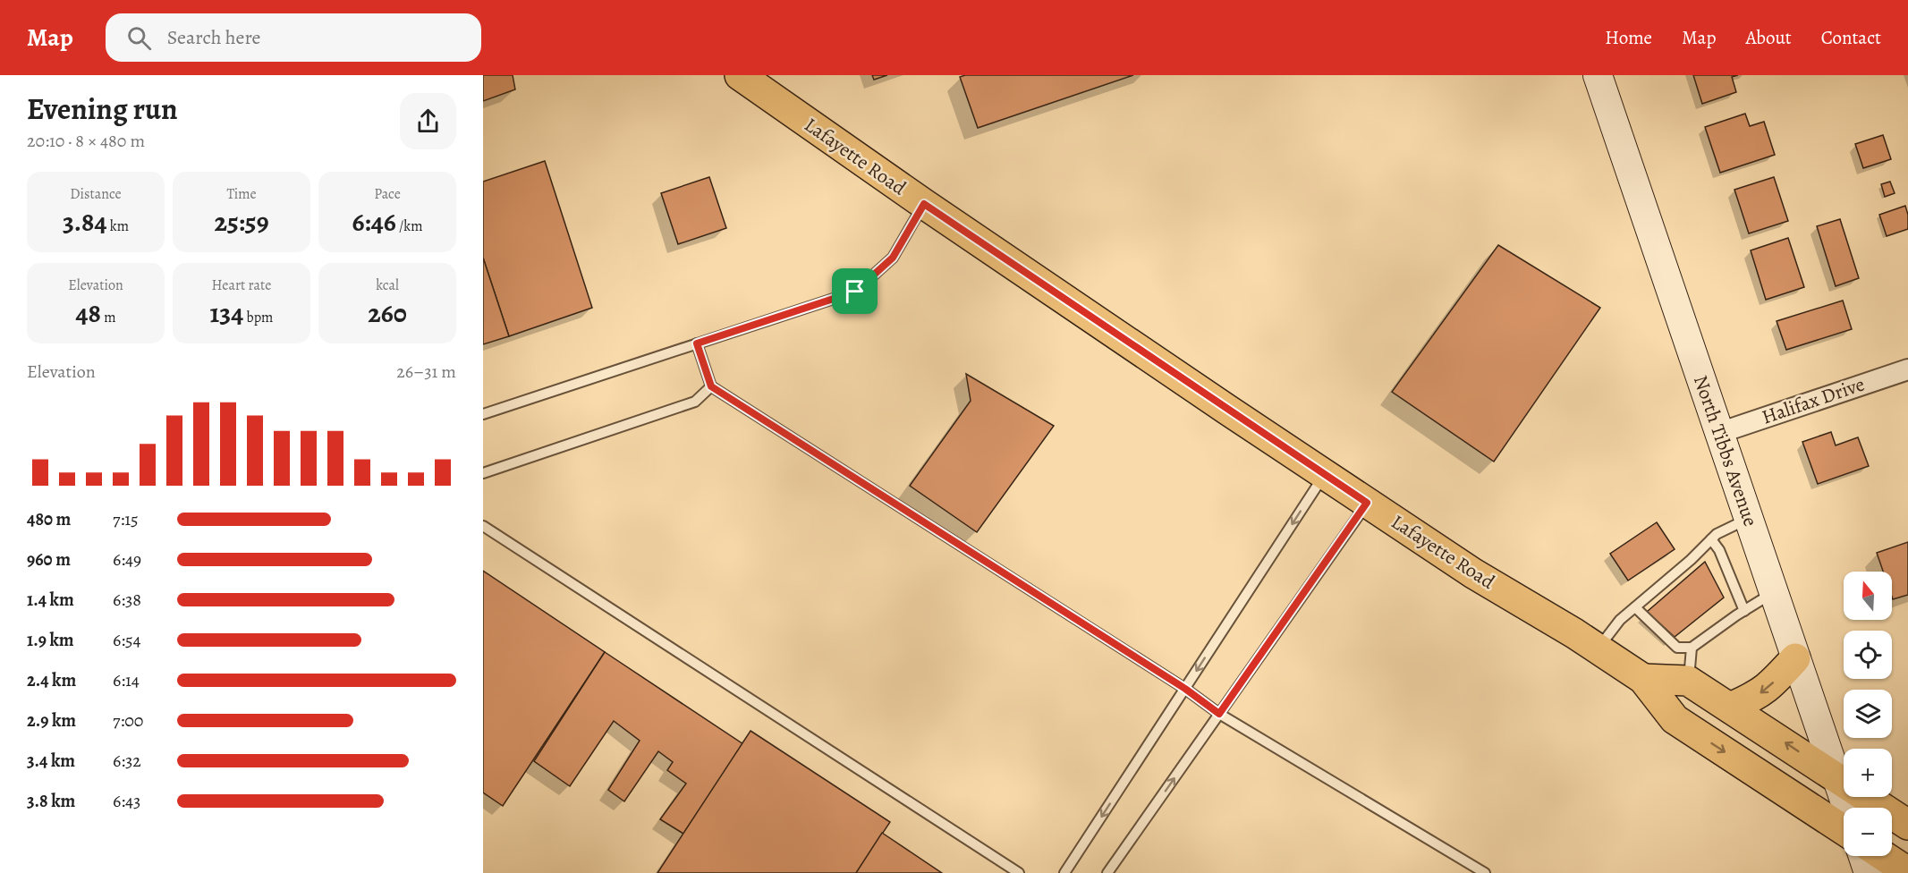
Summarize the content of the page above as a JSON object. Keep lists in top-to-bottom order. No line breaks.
{"streets":{"main road":["Lafayette Road"],"street":["Halifax Drive","North Tibbs Avenue"]},"crossings":[["Halifax Drive","North Tibbs Avenue"]],"north":"top","page":{"header":"Map","search":"Search here","nav":["Home","Map","About","Contact"],"heading":["Evening run","20:10 · 8 × 480 m"],"stats":[["Distance","3.84 km"],["Time","25:59"],["Pace","6:46 /km"],["Elevation","48 m"],["Heart rate","134 bpm"],["kcal","260"]],"chart":["Elevation","26–31 m"],"list":[{"name":"480 m","note":"7:15"},{"name":"960 m","note":"6:49"},{"name":"1.4 km","note":"6:38"},{"name":"1.9 km","note":"6:54"},{"name":"2.4 km","note":"6:14"},{"name":"2.9 km","note":"7:00"},{"name":"3.4 km","note":"6:32"},{"name":"3.8 km","note":"6:43"}],"map_buttons":["+","−"]}}
